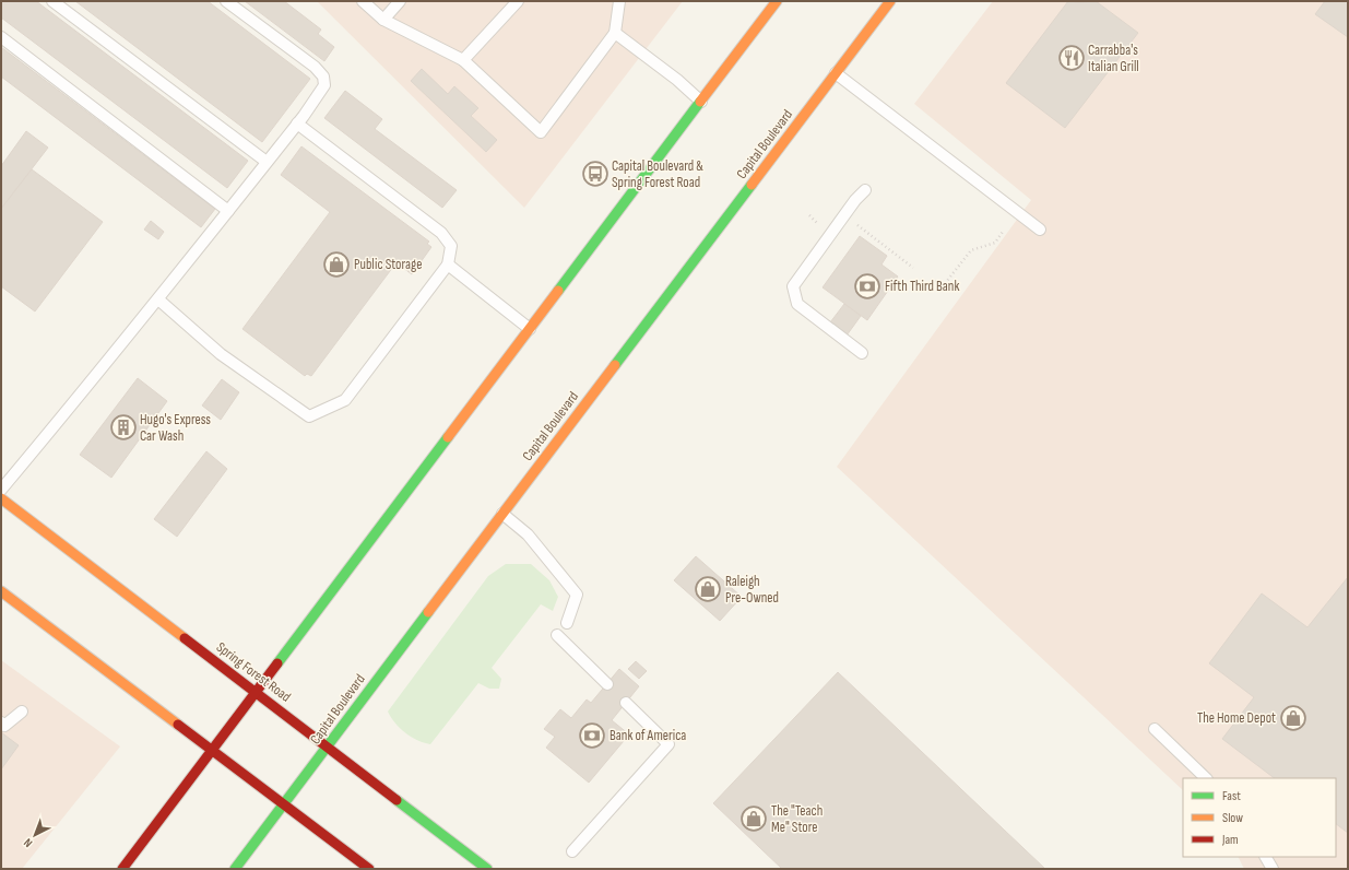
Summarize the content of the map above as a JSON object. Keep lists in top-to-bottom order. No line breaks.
{"streets":{"main road":["Capital Boulevard","Spring Forest Road"]},"crossings":[["Capital Boulevard","Spring Forest Road"]],"places":{"restaurant":["Carrabba's Italian Grill"],"bus stop":["Capital Boulevard & Spring Forest Road"],"shop":["Public Storage","Raleigh Pre-Owned","The Home Depot","The \"Teach Me\" Store"],"bank":["Fifth Third Bank","Bank of America"],"building":["Hugo's Express Car Wash"]},"legend":["Fast","Slow","Jam"],"north":"bottom left"}
